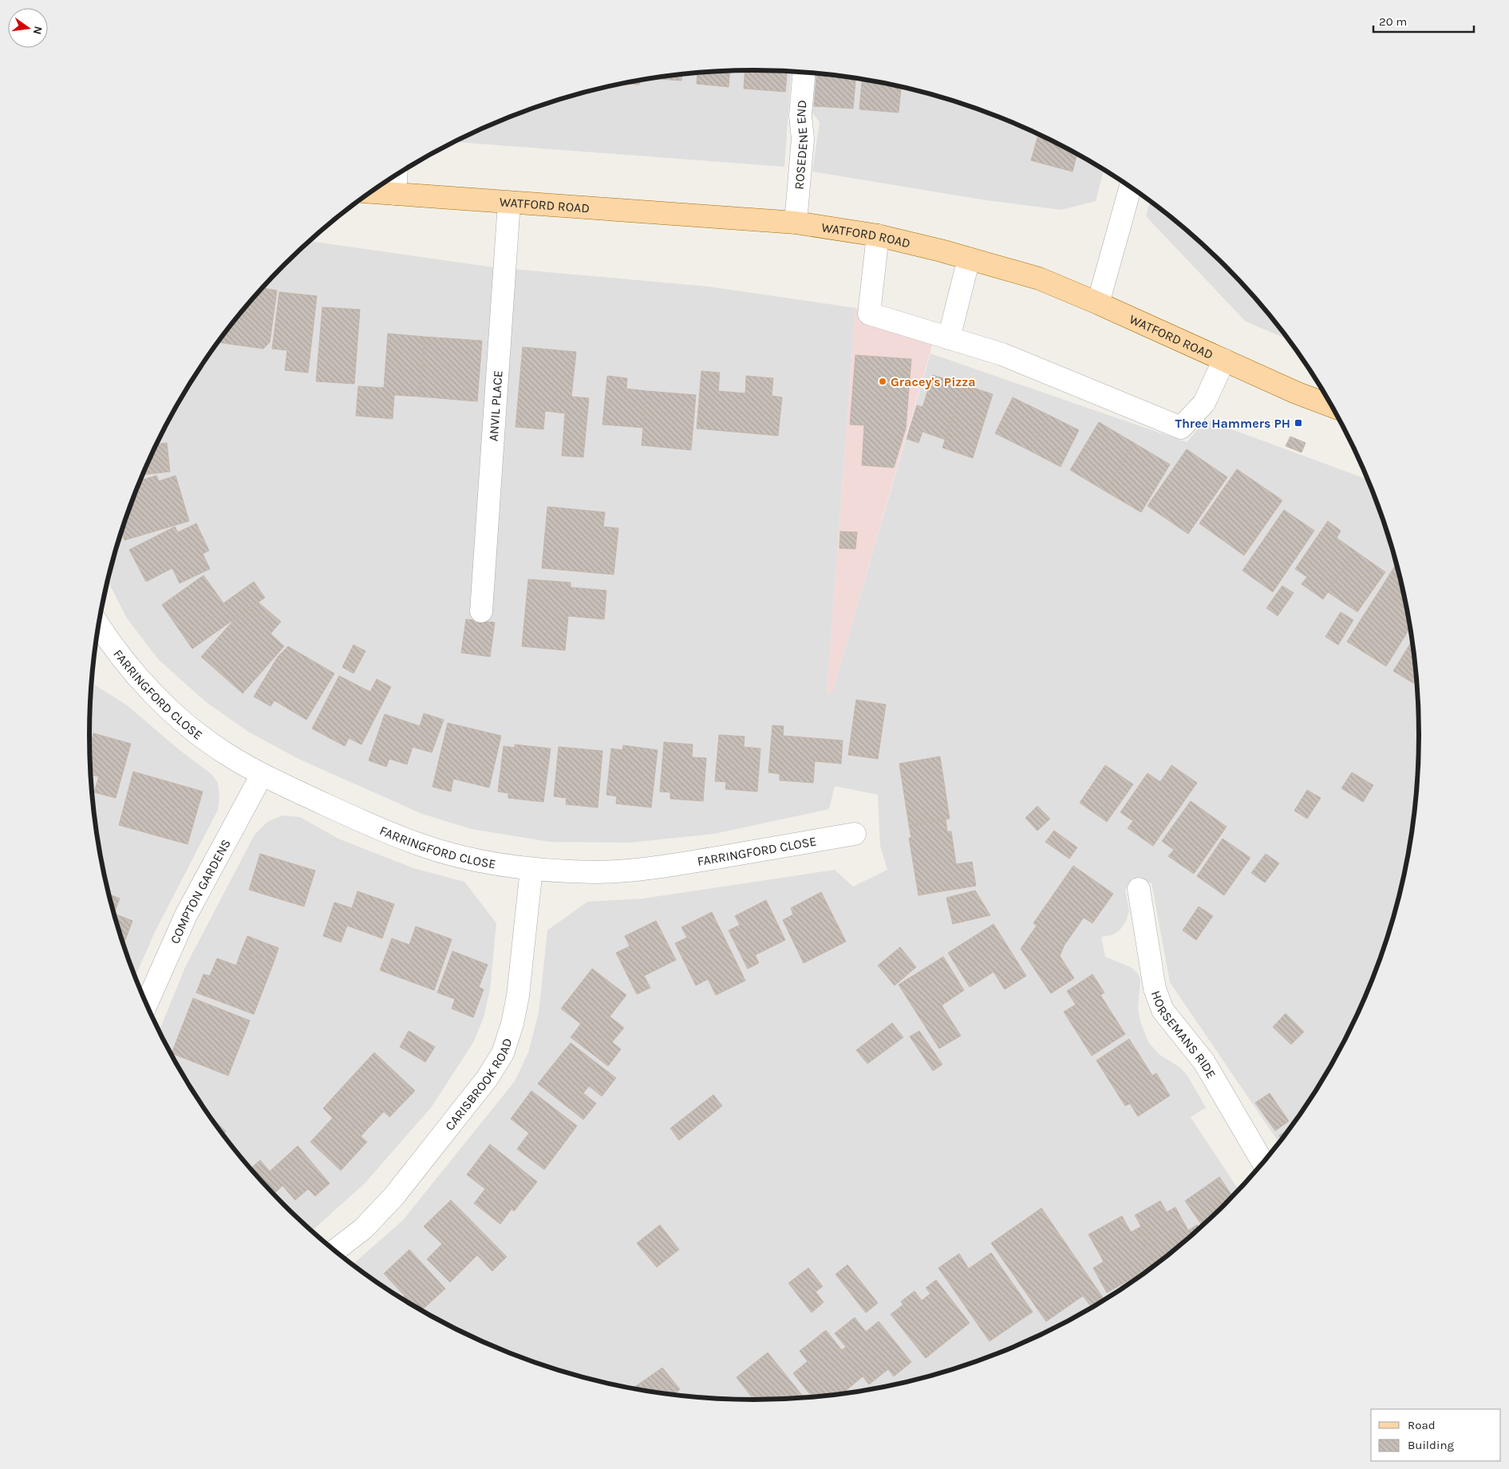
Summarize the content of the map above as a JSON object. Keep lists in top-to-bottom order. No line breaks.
{"streets":{"main road":["WATFORD ROAD"],"street":["ROSEDENE END","ANVIL PLACE","FARRINGFORD CLOSE","COMPTON GARDENS","HORSEMANS RIDE","CARISBROOK ROAD"]},"crossings":[["ROSEDENE END","WATFORD ROAD"],["WATFORD ROAD","ANVIL PLACE"],["FARRINGFORD CLOSE","COMPTON GARDENS"],["FARRINGFORD CLOSE","CARISBROOK ROAD"]],"places":{"other":["Gracey's Pizza"],"transit":["Three Hammers PH"]},"legend":["Road","Building"],"scale_bar":"20 m","north":"right"}
